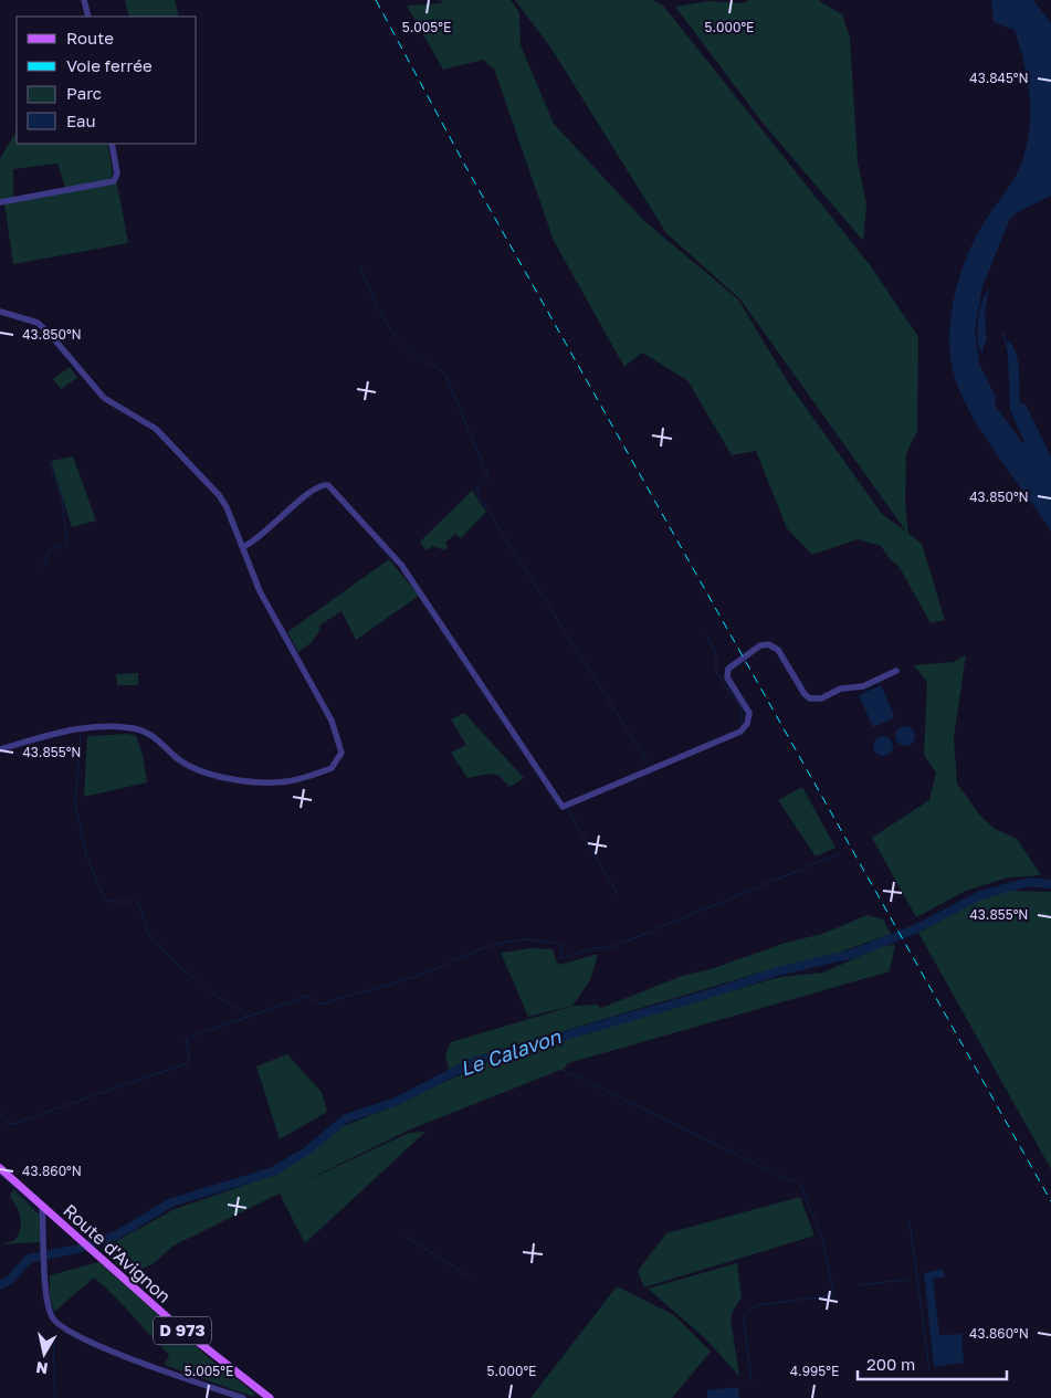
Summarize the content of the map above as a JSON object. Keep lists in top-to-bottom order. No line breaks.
{"streets":{"main road":["Route d'Avignon","D 973"]},"water":["Le Calavon"],"legend":["Route","Voie ferrée","Parc","Eau"],"scale_bar":"200 m","north":"bottom","coordinates":["5.005°E","5.000°E","43.845°N","43.850°N","43.855°N","43.860°N","4.995°E"]}
